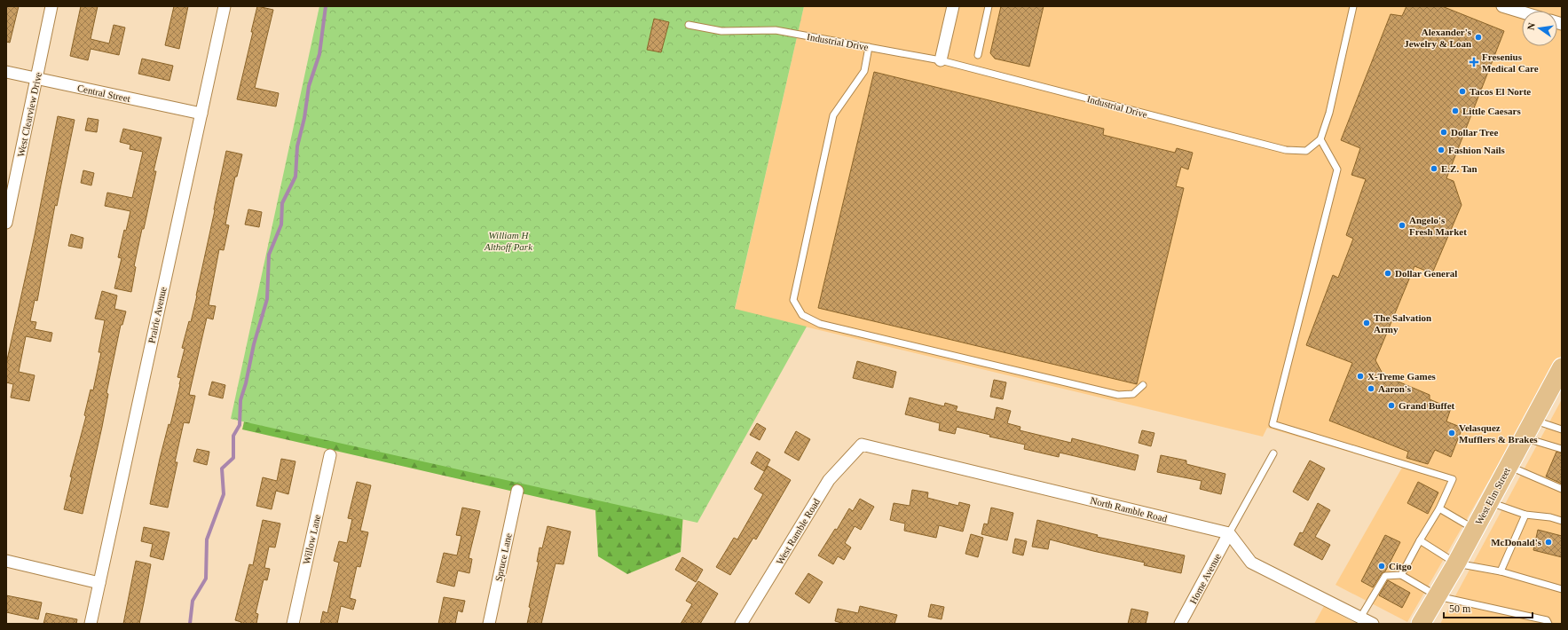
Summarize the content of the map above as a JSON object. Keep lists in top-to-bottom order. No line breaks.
{"streets":{"main road":["West Elm Street"],"street":["Central Street","West Clearview Drive","Prairie Avenue","North Ramble Road","West Ramble Road","Willow Lane","Spruce Lane","Home Avenue"],"lane":["Industrial Drive"]},"crossings":[["Central Street","West Clearview Drive"],["Central Street","Prairie Avenue"],["North Ramble Road","West Ramble Road"],["North Ramble Road","Home Avenue"]],"parks":["William H Althoff Park"],"places":{"other":["Alexander's Jewelry & Loan","Tacos El Norte","Little Caesars","Dollar Tree","Fashion Nails","E.Z. Tan","Angelo's Fresh Market","Dollar General","The Salvation Army","X-Treme Games","Aaron's","Grand Buffet","Velasquez Mufflers & Brakes","McDonald's","Citgo"],"health":["Fresenius Medical Care"]},"scale_bar":"50 m","north":"left"}
